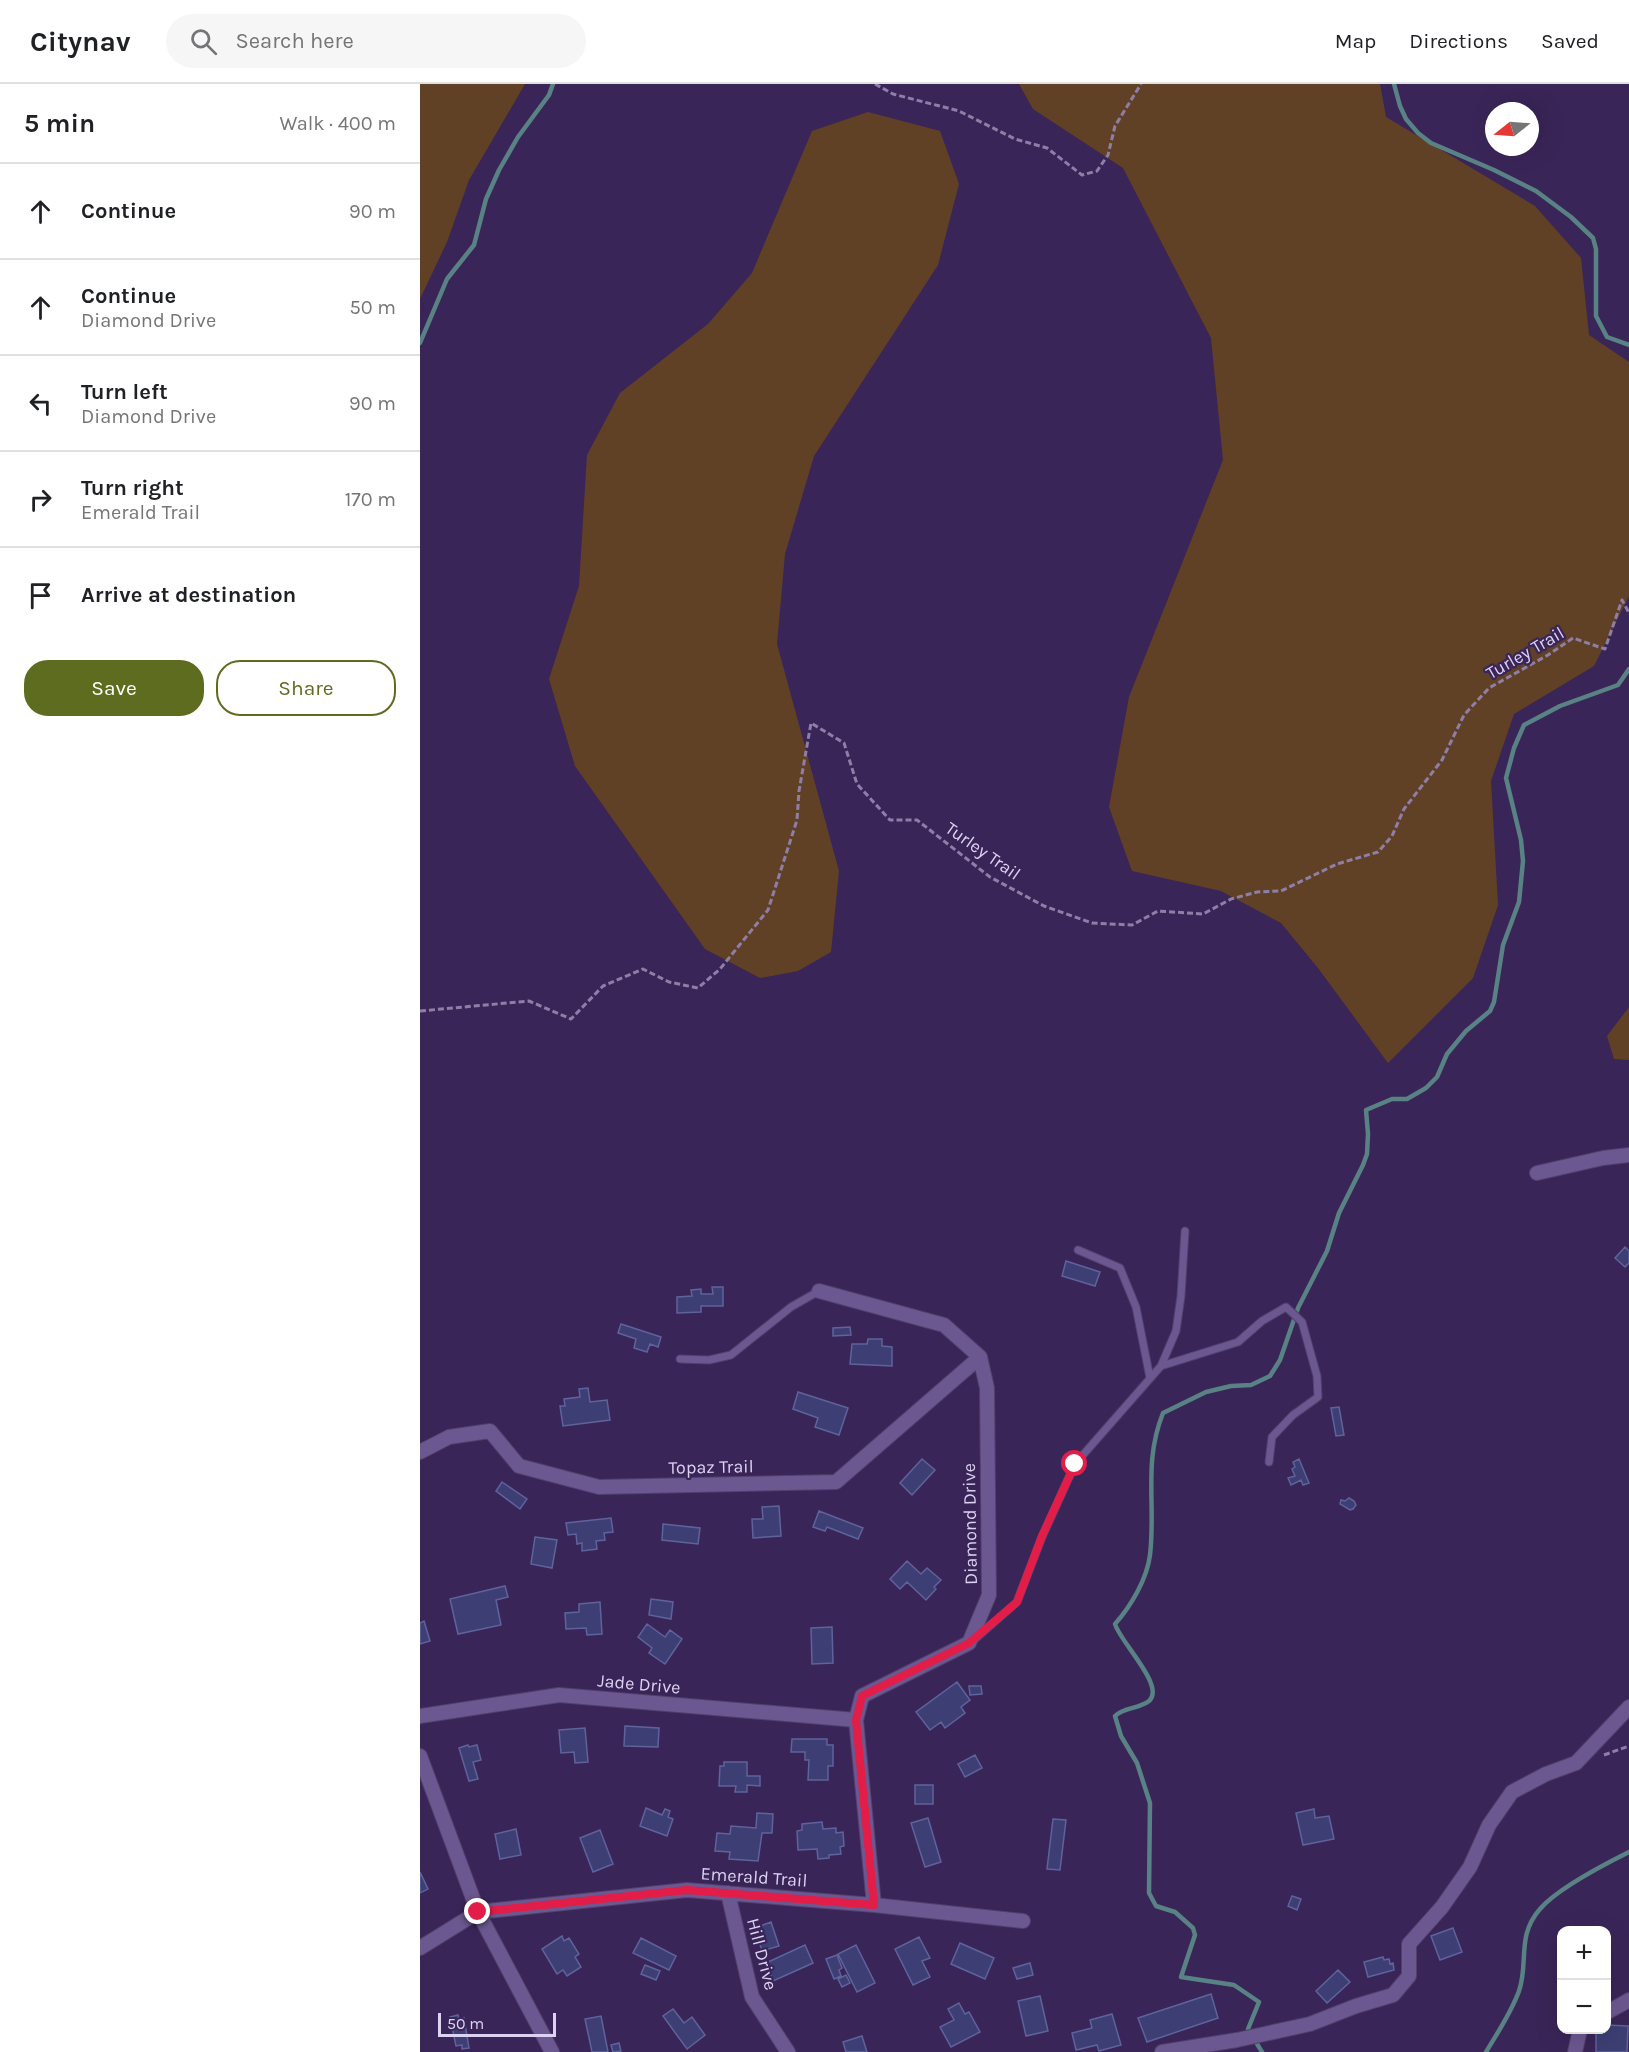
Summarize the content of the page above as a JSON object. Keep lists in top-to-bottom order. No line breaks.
{"streets":{"street":["Topaz Trail","Diamond Drive","Jade Drive","Emerald Trail","Hill Drive"],"path":["Turley Trail"]},"crossings":[["Topaz Trail","Diamond Drive"],["Emerald Trail","Hill Drive"]],"scale_bar":"50 m","north":"left","page":{"header":"Citynav","search":"Search here","nav":["Map","Directions","Saved"],"heading":["5 min","Walk · 400 m"],"list":[["Continue","90 m"],["Continue","Diamond Drive","50 m"],["Turn left","Diamond Drive","90 m"],["Turn right","Emerald Trail","170 m"],"Arrive at destination"],"buttons":["Save","Share"],"map_buttons":["+","−"],"scale":"50 m"}}
